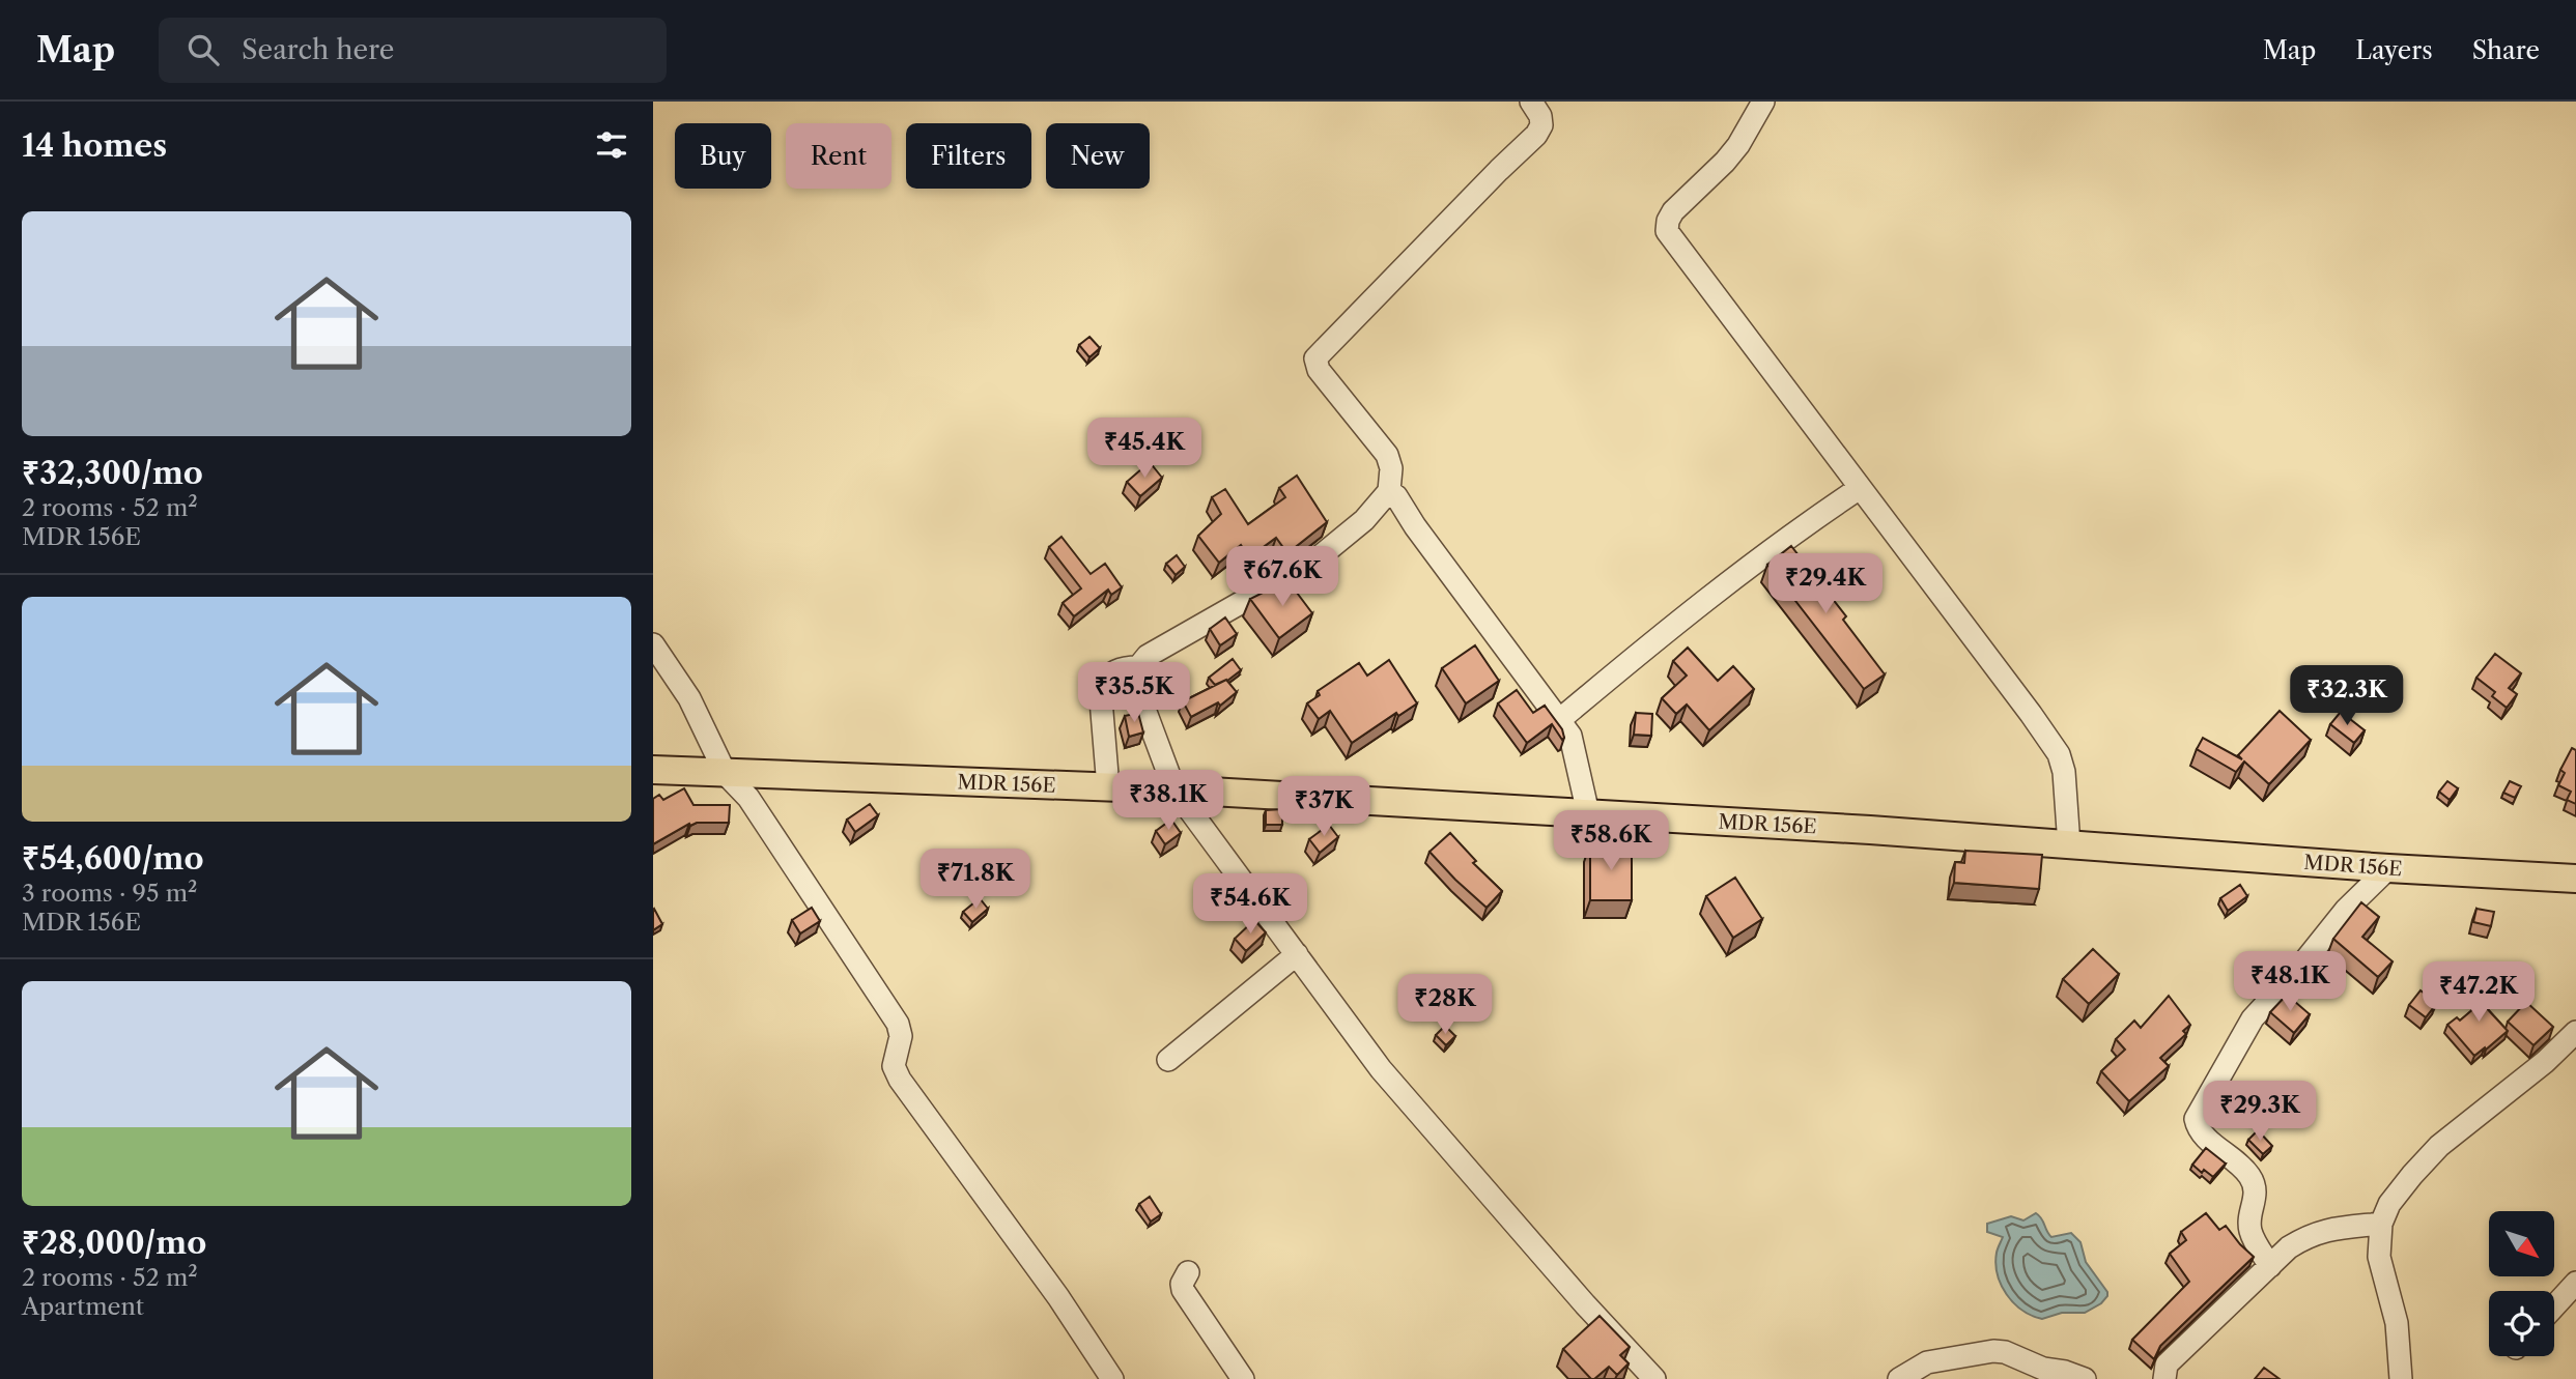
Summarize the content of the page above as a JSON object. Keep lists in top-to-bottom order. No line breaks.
{"streets":{"main road":["MDR 156E"]},"north":"bottom right","page":{"header":"Map","search":"Search here","nav":["Map","Layers","Share"],"heading":"14 homes","chip":["Buy","Rent","Filters","New"],"list":[{"name":"₹32,300/mo","note":"2 rooms · 52 m² · MDR 156E"},{"name":"₹54,600/mo","note":"3 rooms · 95 m² · MDR 156E"},{"name":"₹28,000/mo","note":"2 rooms · 52 m² · Apartment"}],"price":["₹45.4K","₹67.6K","₹29.4K","₹35.5K","₹32.3K","₹38.1K","₹37K","₹58.6K","₹71.8K","₹54.6K","₹48.1K","₹47.2K","₹28K","₹29.3K"]}}
